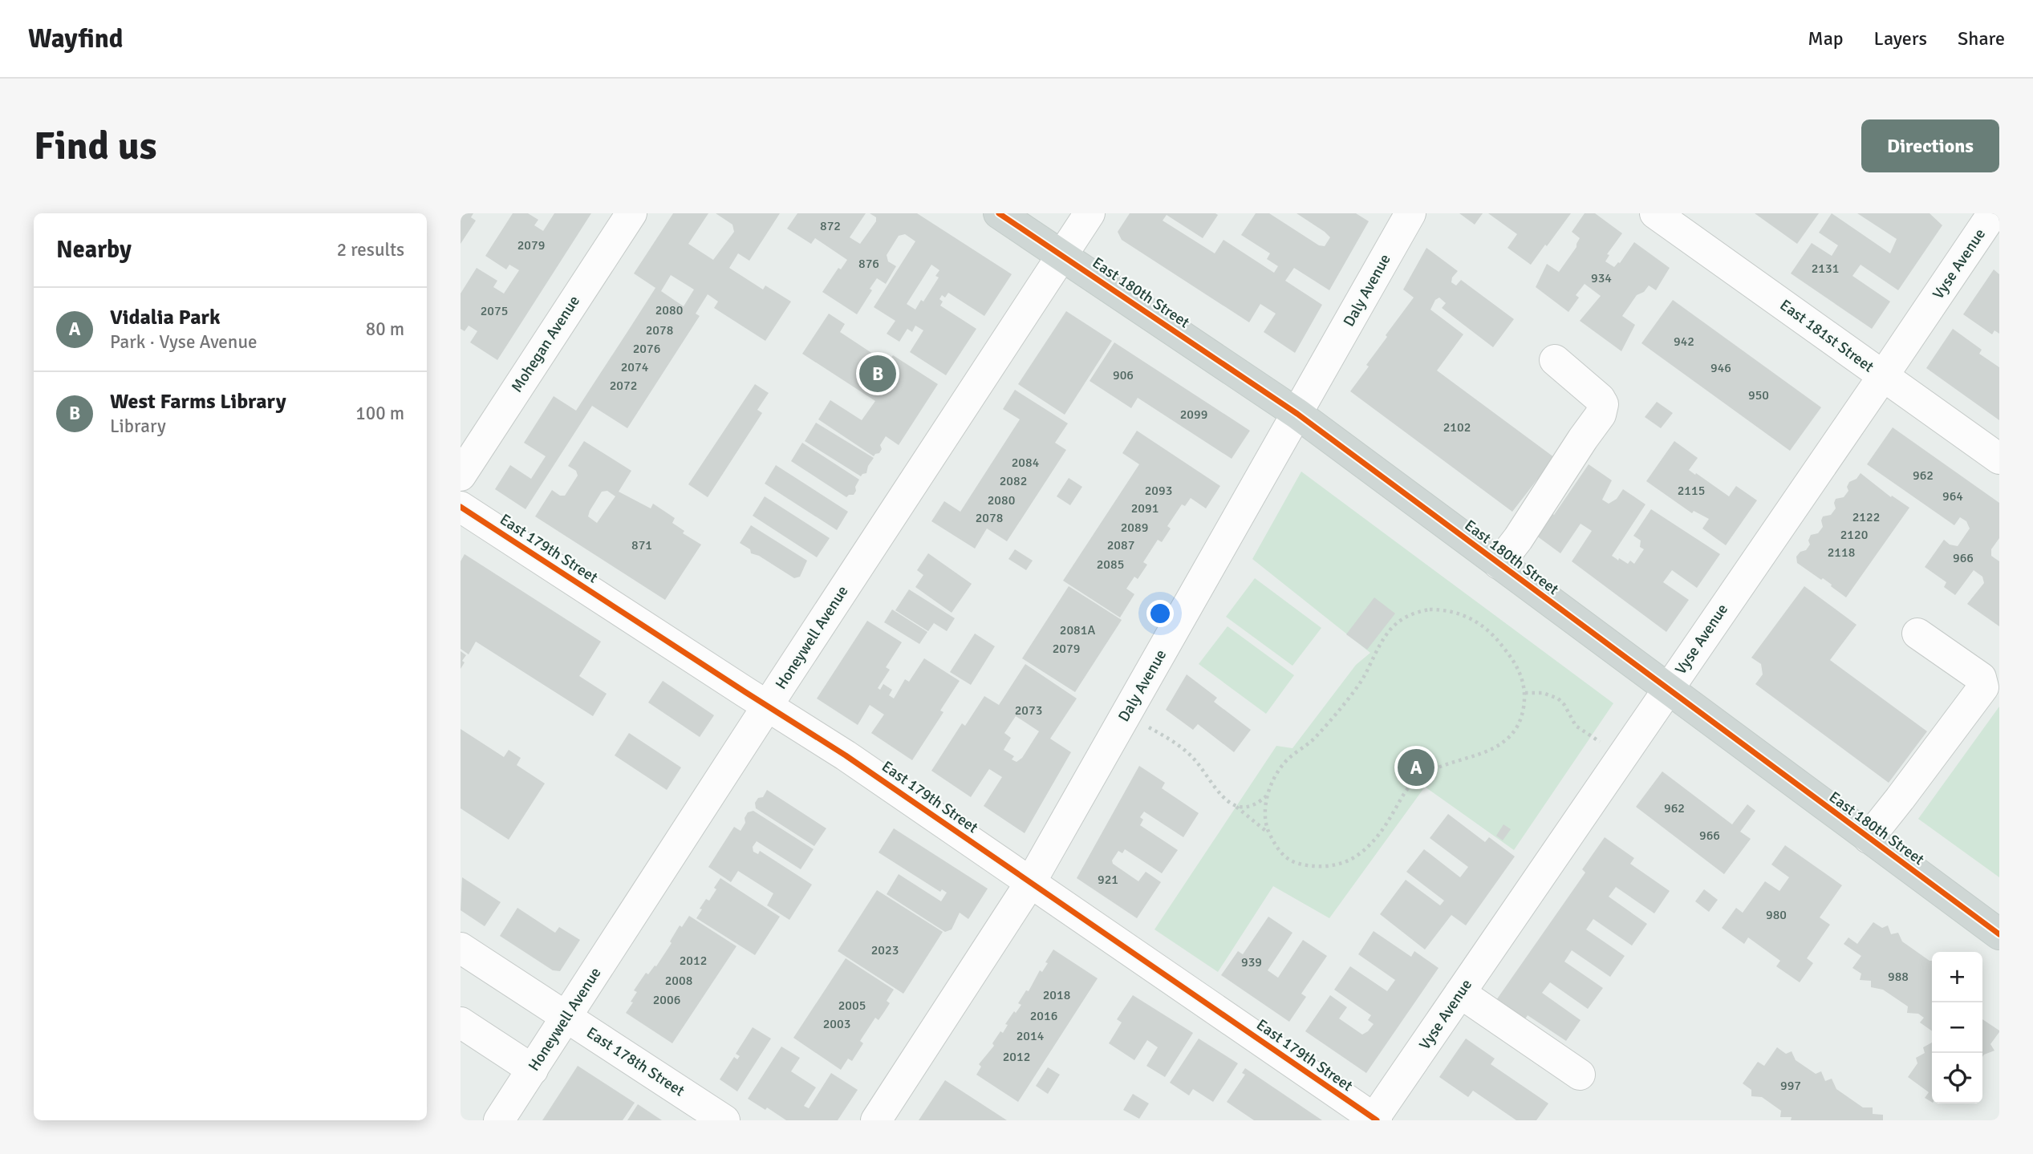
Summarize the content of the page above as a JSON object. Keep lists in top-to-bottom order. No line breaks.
{"streets":{"main road":["East 180th Street"],"street":["Vyse Avenue","Daly Avenue","East 181st Street","Mohegan Avenue","East 179th Street","Honeywell Avenue","East 178th Street"]},"crossings":[["Vyse Avenue","East 180th Street"],["Vyse Avenue","East 181st Street"],["Vyse Avenue","East 179th Street"],["Daly Avenue","East 180th Street"],["Daly Avenue","East 179th Street"],["East 180th Street","Honeywell Avenue"],["East 179th Street","Honeywell Avenue"],["Honeywell Avenue","East 178th Street"]],"house_numbers":["872","2079","876","2131","934","2080","2075","2078","942","2076","2074","946","906","2072","950","2099","2102","2084","962","2082","2093","2115","964","2080","2091","2122","2078","2089","2120","871","2087","2118","966","2085","2081A","2079","2073","962","966","921","980","2023","2012","939","988","2008","2018","2006","2005","2016","2003","2014","2012","997"],"page":{"header":"Wayfind","nav":["Map","Layers","Share"],"buttons":"Directions","title":"Find us","heading":["Nearby","2 results"],"list":[{"mark":"A","name":"Vidalia Park","note":"Park · Vyse Avenue","value":"80 m"},{"mark":"B","name":"West Farms Library","note":"Library","value":"100 m"}],"pins":["B","A"],"map_buttons":["+","−"]}}
